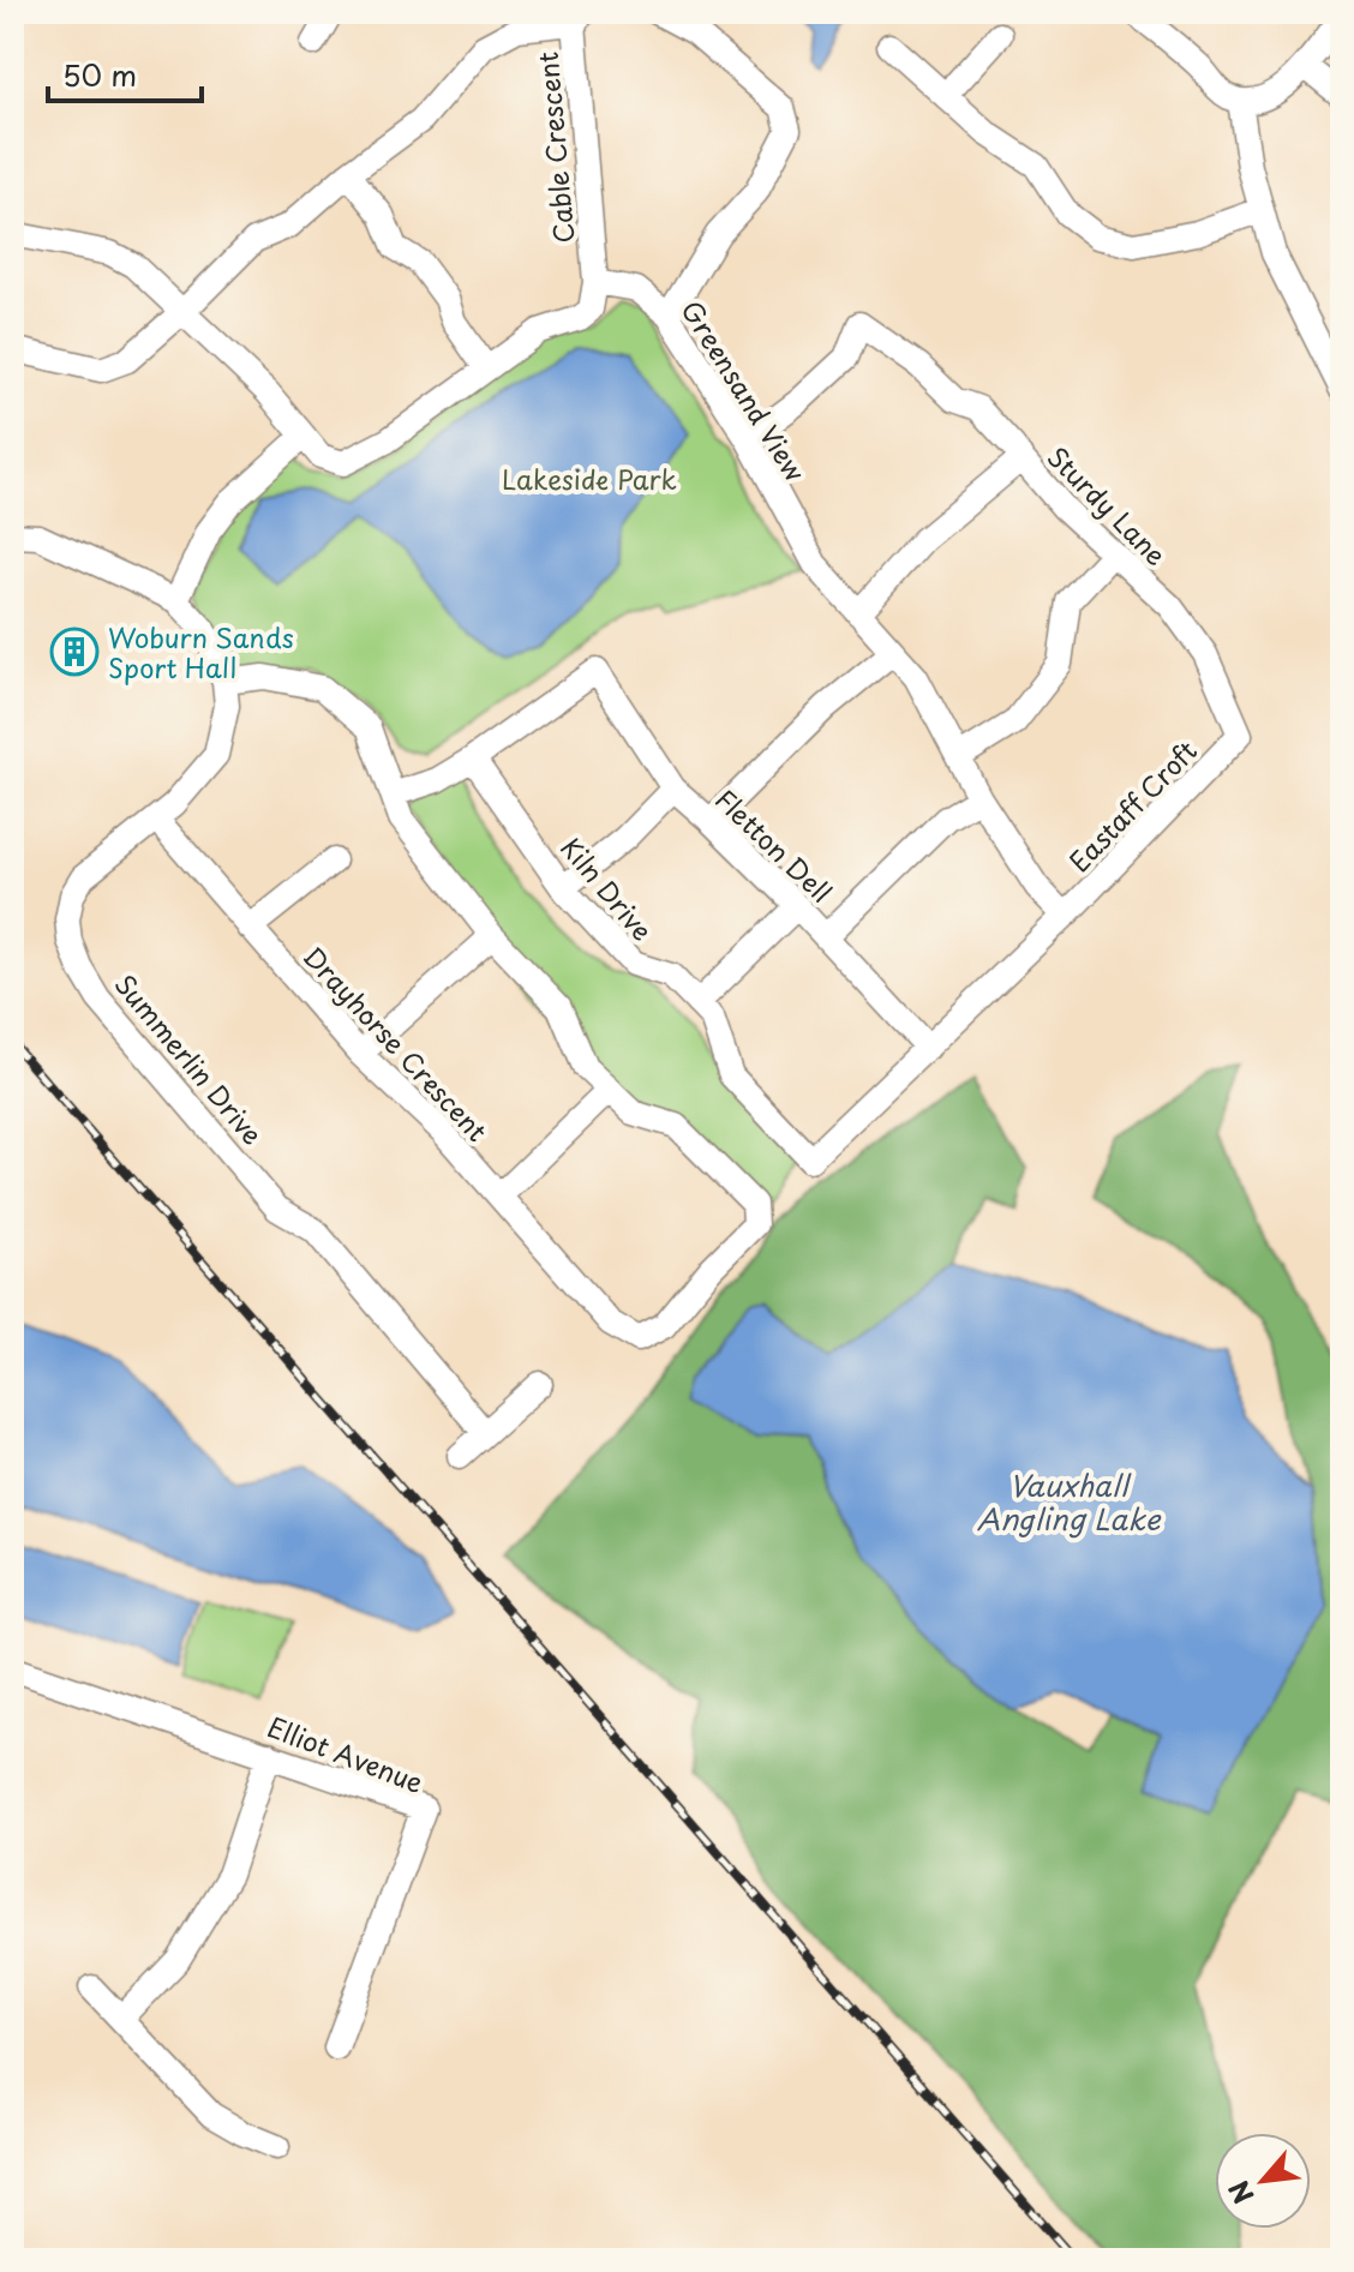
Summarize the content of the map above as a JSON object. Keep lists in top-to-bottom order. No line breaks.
{"streets":{"street":["Cable Crescent","Greensand View","Sturdy Lane","Eastaff Croft","Fletton Dell","Kiln Drive","Drayhorse Crescent","Summerlin Drive","Elliot Avenue"]},"crossings":[["Cable Crescent","Greensand View"],["Greensand View","Sturdy Lane"],["Greensand View","Eastaff Croft"],["Sturdy Lane","Eastaff Croft"],["Fletton Dell","Kiln Drive"],["Drayhorse Crescent","Summerlin Drive"]],"water":["Vauxhall Angling Lake"],"parks":["Lakeside Park"],"places":{"building":["Woburn Sands Sport Hall"]},"scale_bar":"50 m","north":"bottom left"}
